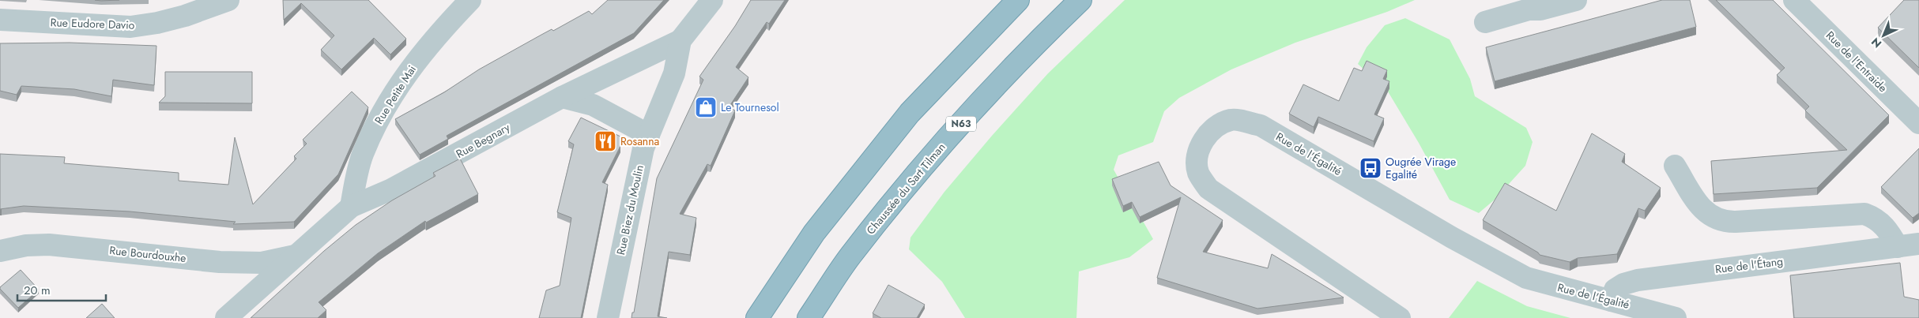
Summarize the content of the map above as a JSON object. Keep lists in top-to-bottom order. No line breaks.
{"streets":{"highway":["N63","Chaussée du Sart Tilman"],"street":["Rue Eudore Davio","Rue de l'Entraide","Rue Petite Mai","Rue Begnary","Rue de l'Égalité","Rue Biez du Moulin","Rue Bourdouxhe","Rue de l'Étang"]},"crossings":[["Rue Petite Mai","Rue Begnary"],["Rue Begnary","Rue Biez du Moulin"],["Rue Begnary","Rue Bourdouxhe"],["Rue de l'Égalité","Rue de l'Étang"]],"places":{"shop":["Le Tournesol"],"restaurant":["Rosanna"],"bus stop":["Ougrée Virage Egalité"]},"scale_bar":"20 m","north":"bottom left"}
